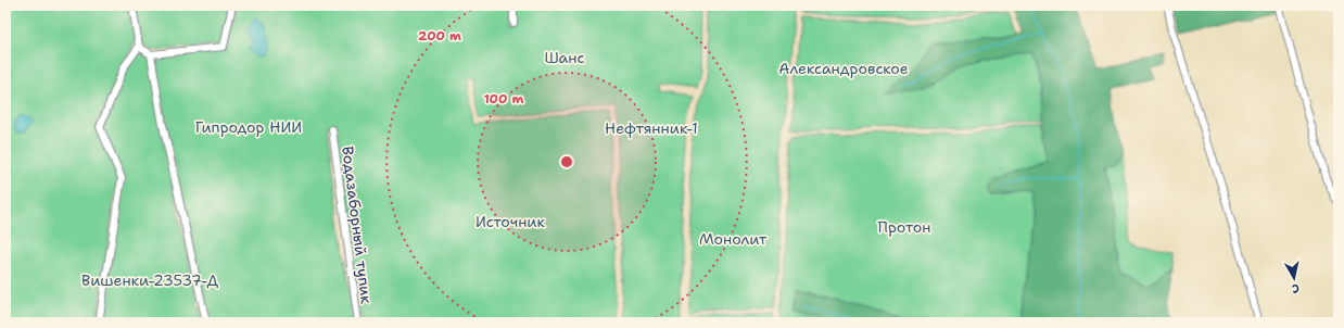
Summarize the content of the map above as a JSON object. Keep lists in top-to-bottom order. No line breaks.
{"streets":{"street":["Водазаборный тупик"]},"parks":["Шанс","Александровское","Гипродор НИИ","Нефтянник-1","Источник","Протон","Монолит","Вишенки-23537-Д"],"north":"bottom","rings":["200 m","100 m"]}
